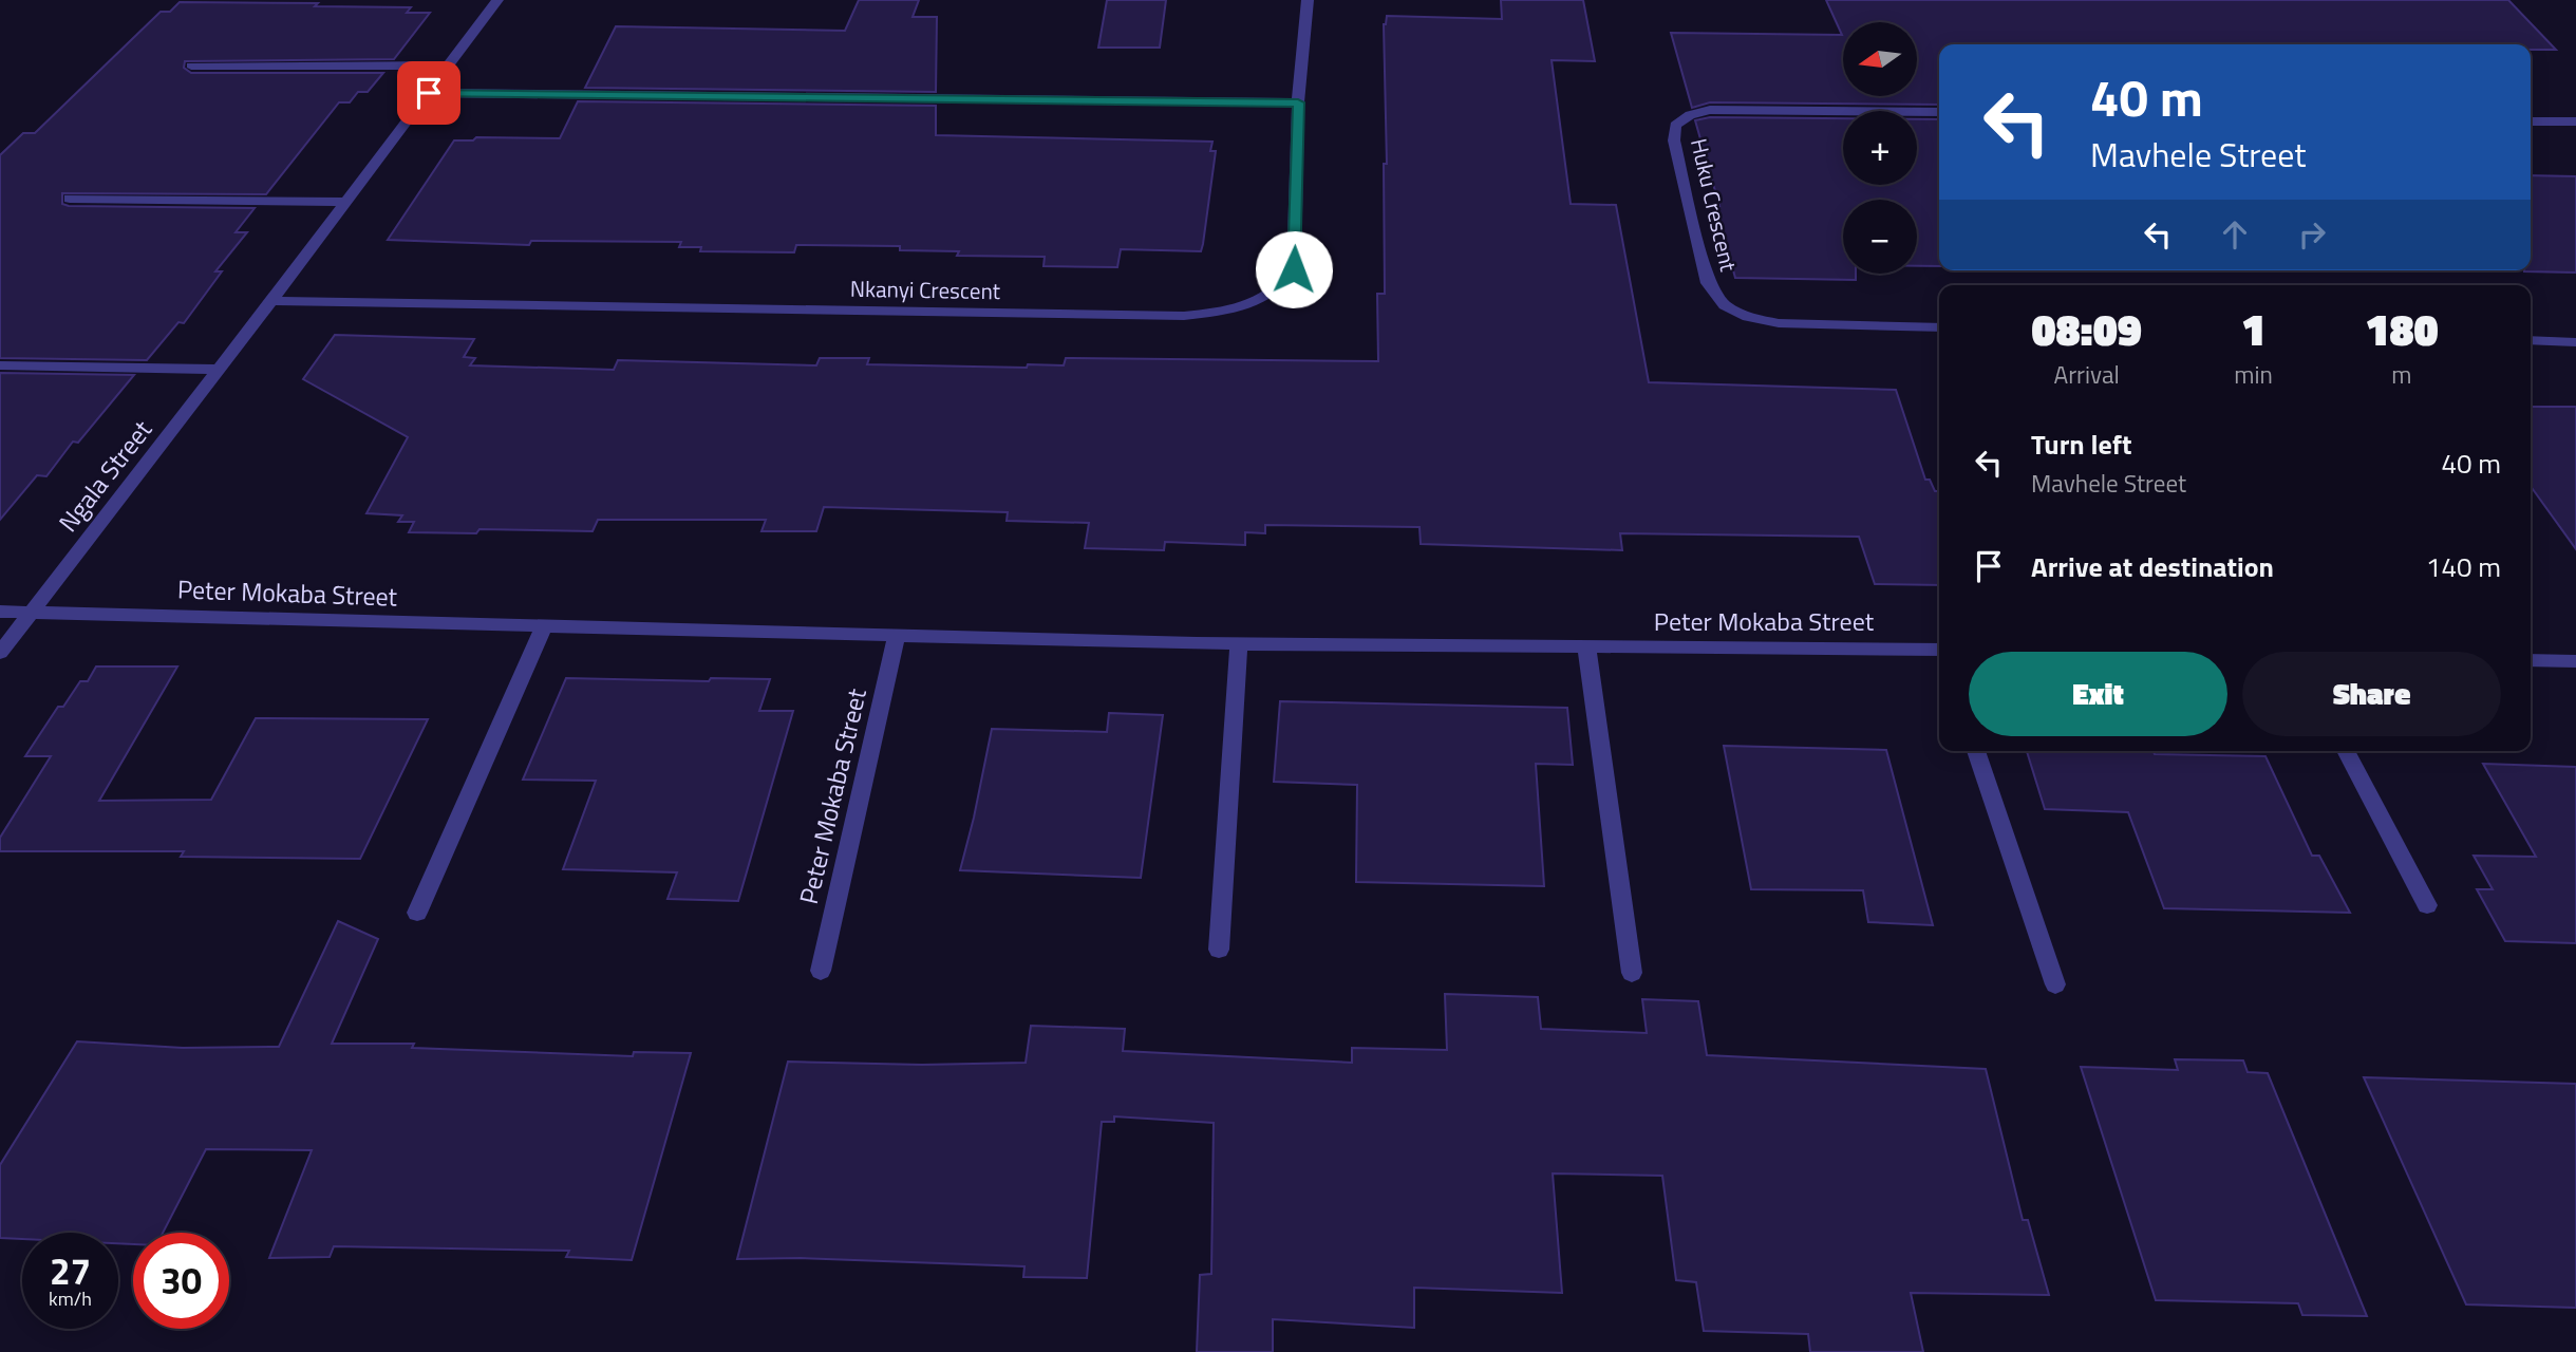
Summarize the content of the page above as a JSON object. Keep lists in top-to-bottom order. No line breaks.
{"streets":{"street":["Huku Crescent","Nkanyi Crescent","Ngala Street","Peter Mokaba Street"]},"crossings":[["Nkanyi Crescent","Ngala Street"],["Ngala Street","Peter Mokaba Street"]],"north":"left","page":{"map_buttons":["+","−"],"turn":["40 m","Mavhele Street"],"eta":["08:09","Arrival","1","min","180","m"],"list":[{"name":"Turn left","note":"Mavhele Street","value":"40 m"},{"name":"Arrive at destination","value":"140 m"}],"buttons":["Exit","Share"],"speed":"27 km/h","limit":"30"}}
